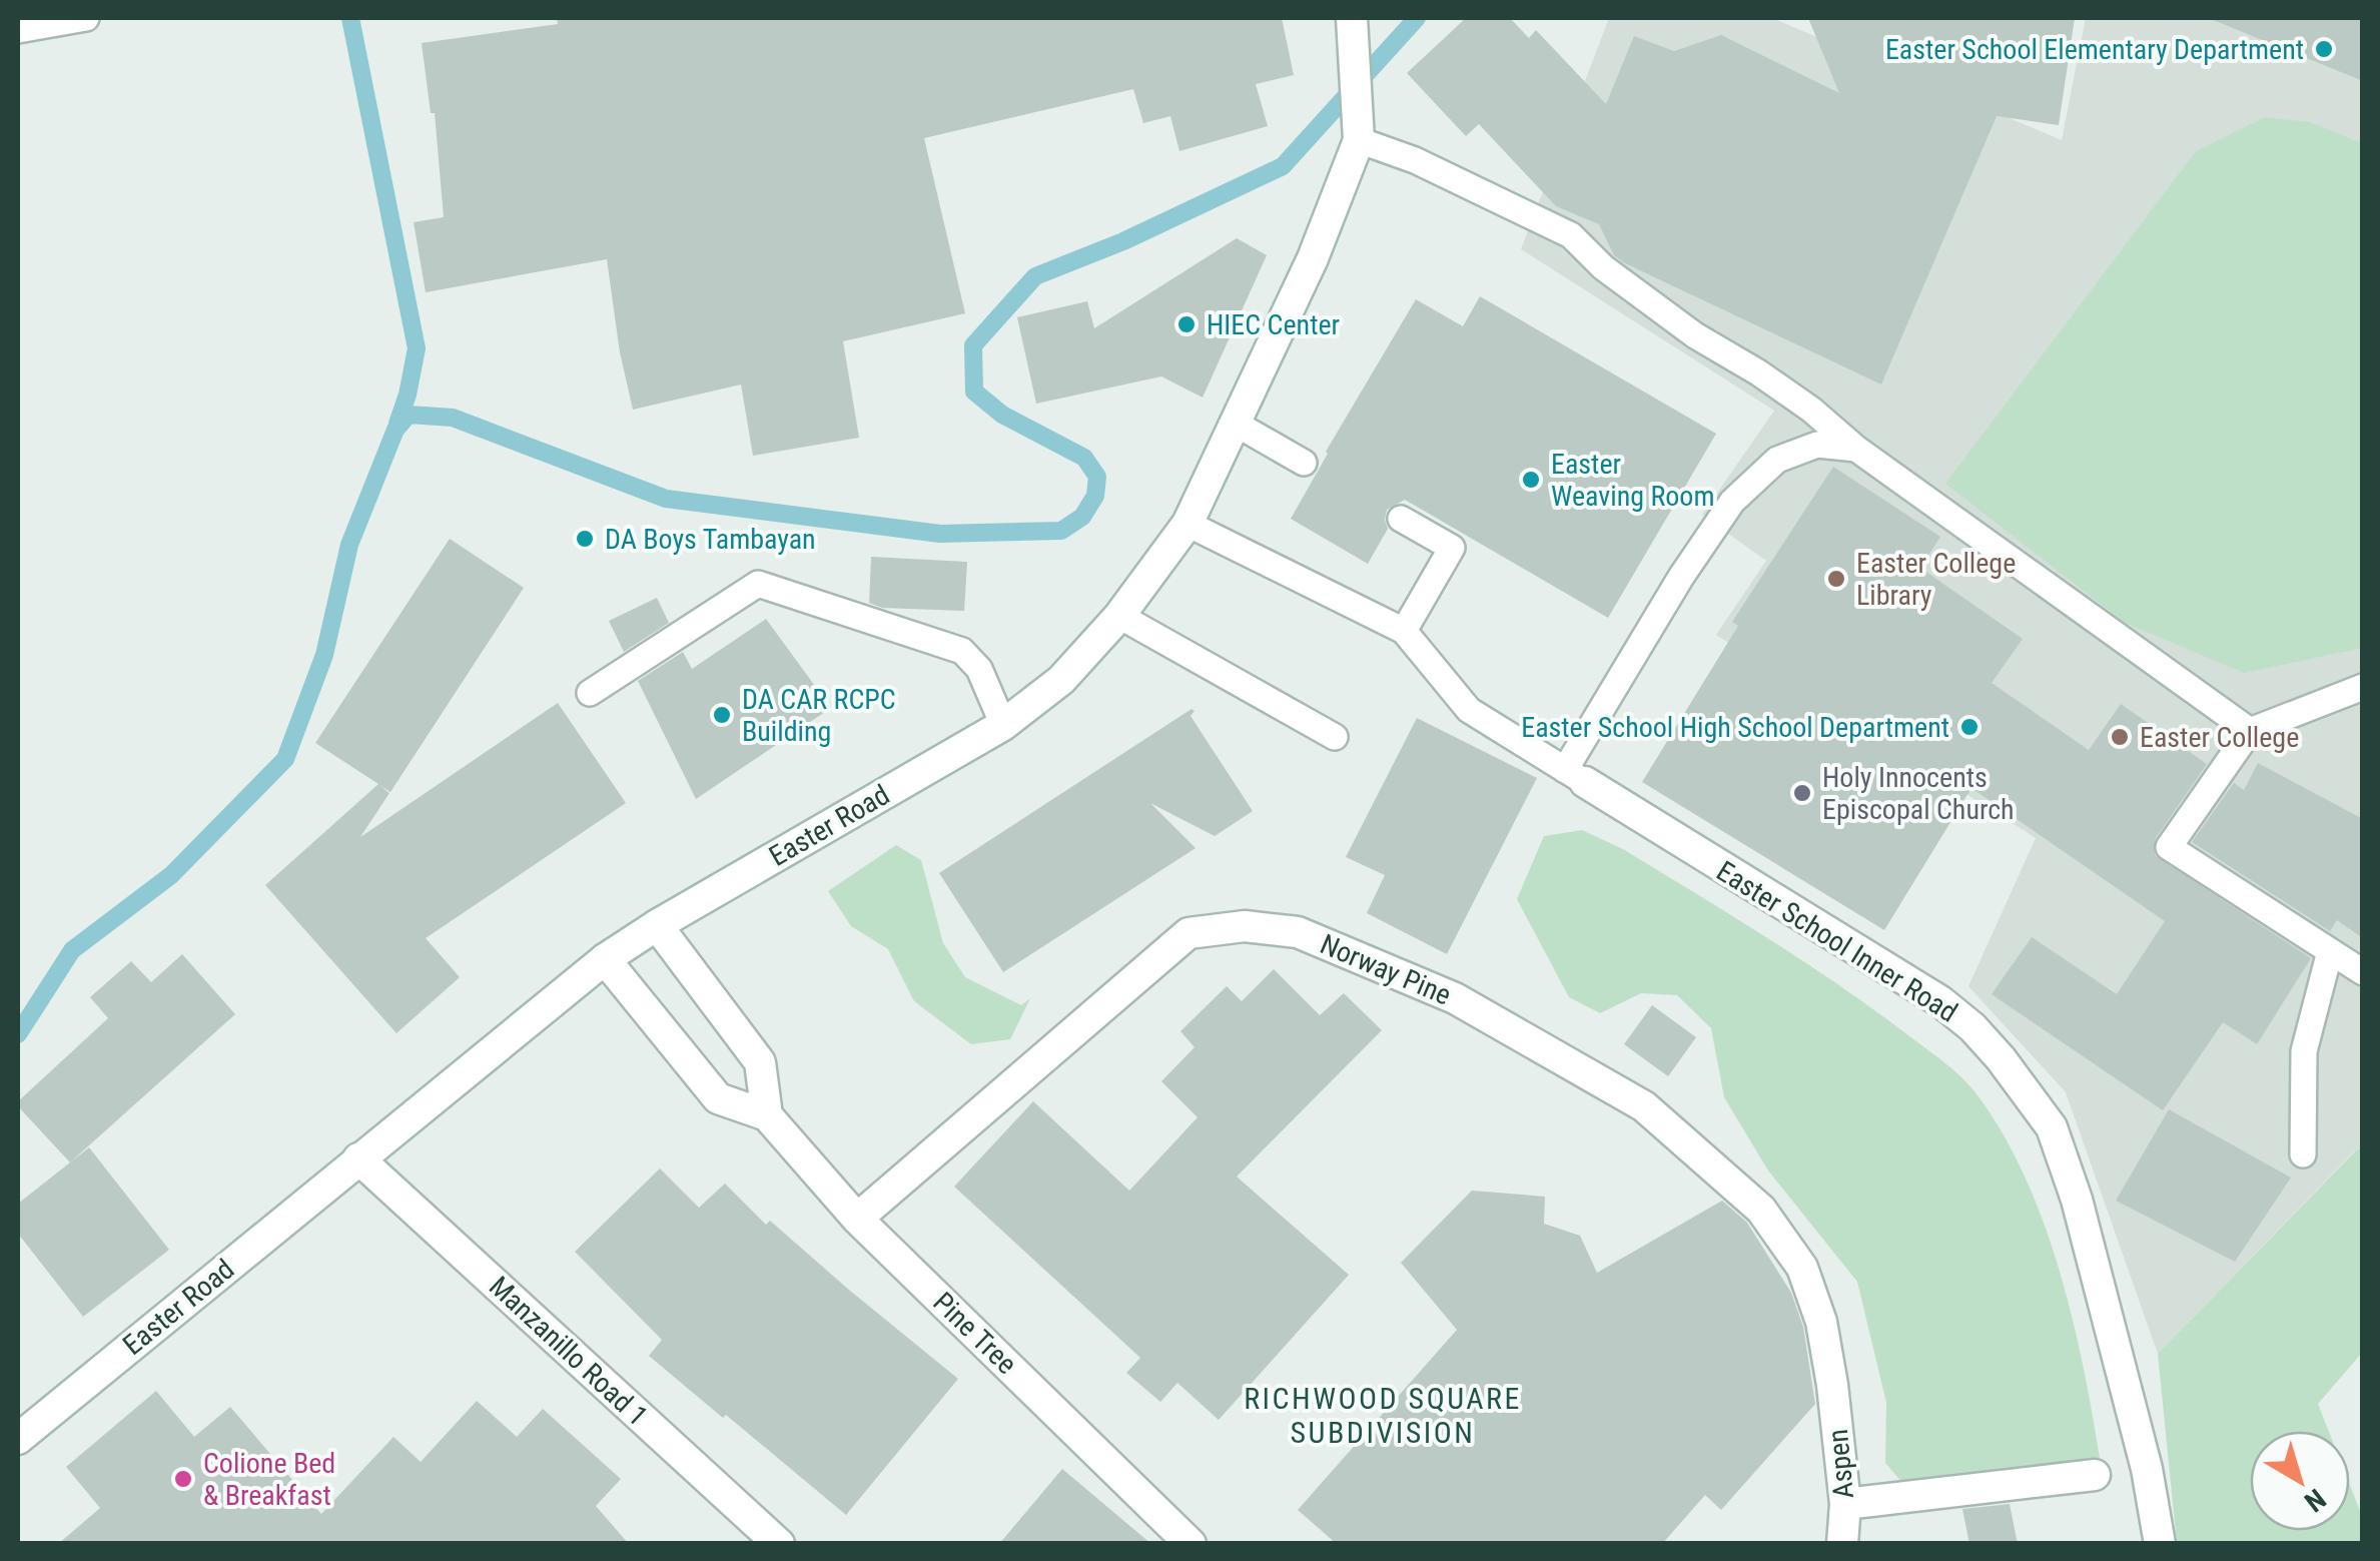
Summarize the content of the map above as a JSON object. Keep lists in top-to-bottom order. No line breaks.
{"streets":{"street":["Easter Road","Easter School Inner Road","Norway Pine","Pine Tree","Manzanillo Road 1","Aspen"]},"crossings":[["Easter Road","Pine Tree"],["Easter Road","Manzanillo Road 1"],["Norway Pine","Pine Tree"],["Norway Pine","Aspen"]],"districts":["RICHWOOD SQUARE SUBDIVISION"],"places":["Easter School Elementary Department","HIEC Center","Easter Weaving Room","DA Boys Tambayan","Easter College Library","DA CAR RCPC Building","Easter School High School Department","Easter College","Holy Innocents Episcopal Church","Colione Bed & Breakfast"],"north":"bottom right"}
